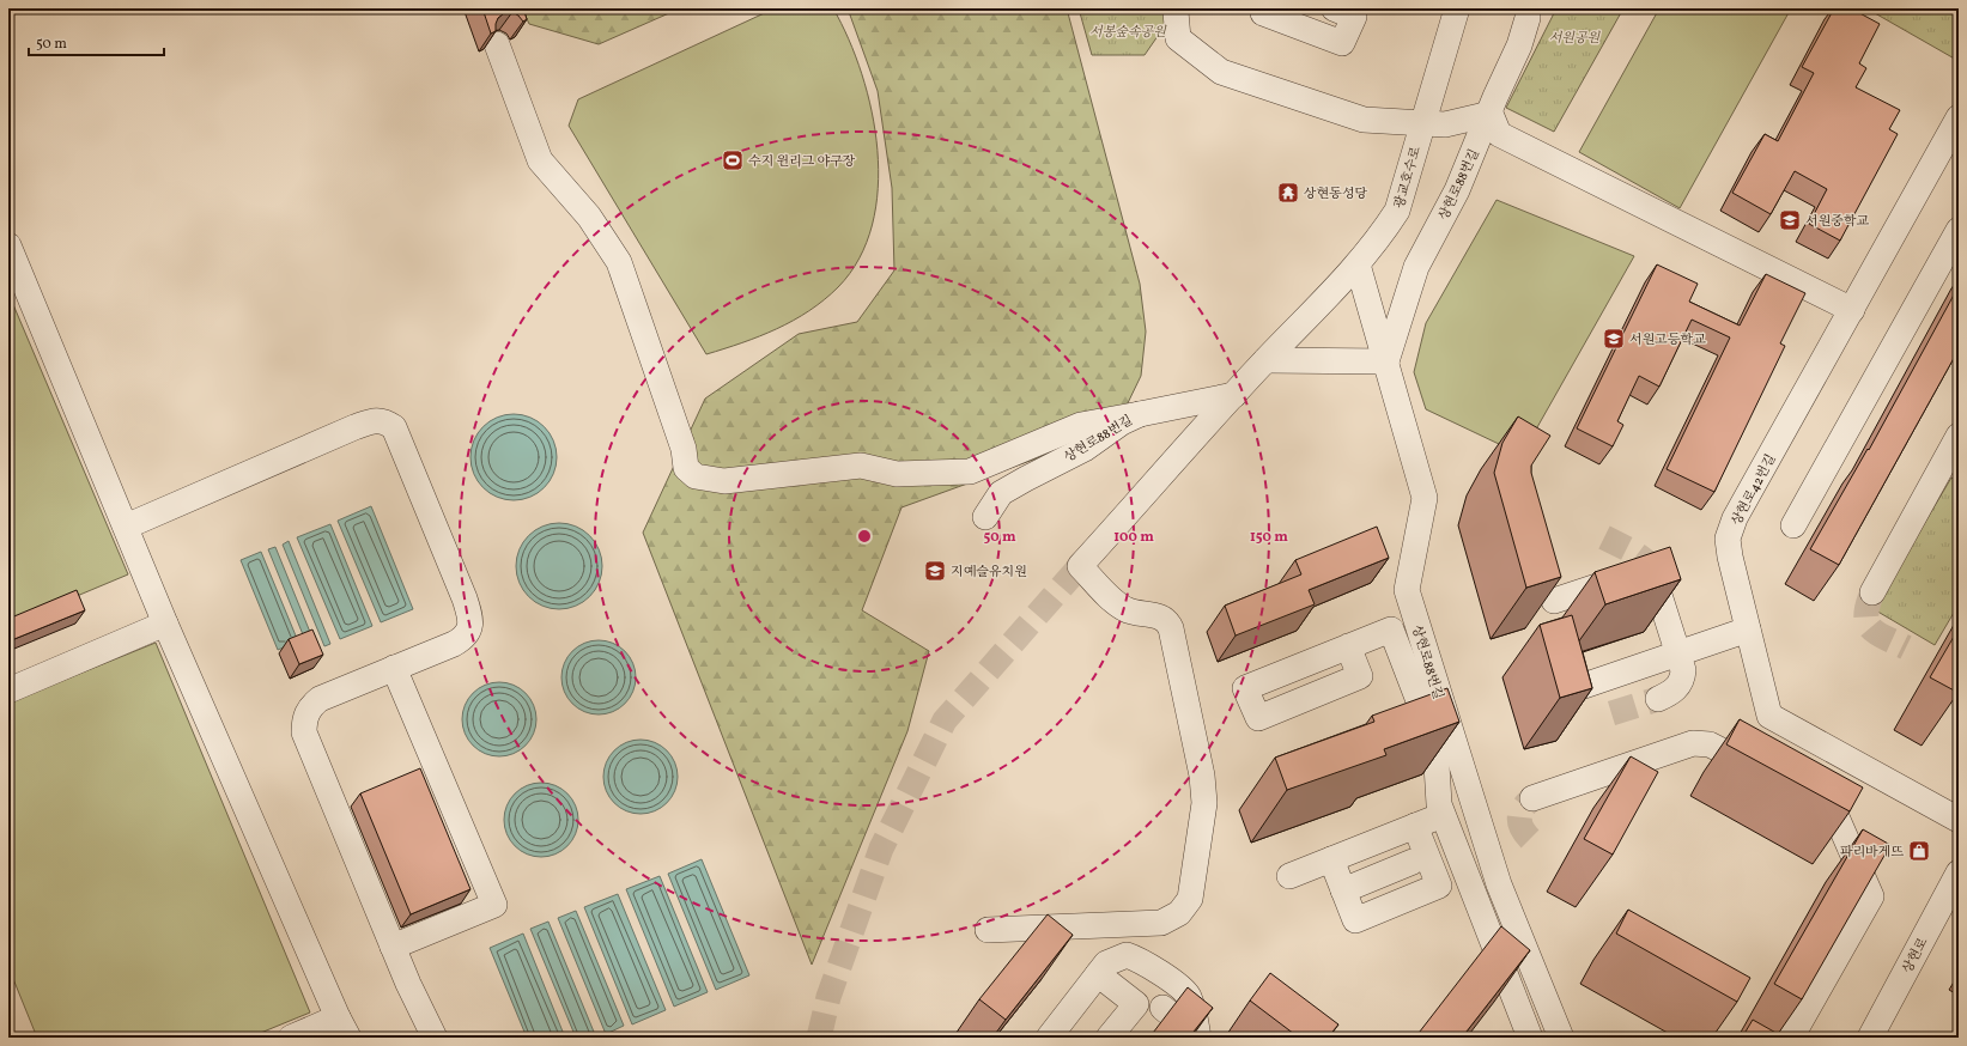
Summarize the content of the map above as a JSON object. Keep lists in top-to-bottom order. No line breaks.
{"streets":{"street":["광교호수로","상현로88번길","상현로42번길","상현로"]},"crossings":[["광교호수로","상현로88번길"]],"parks":["서봉숲속공원","서원공원"],"places":{"sports":["수지 윈리그 야구장"],"temple":["상현동성당"],"school or university":["서원중학교","서원고등학교","지예슬유치원"],"shop":["파리바게뜨"]},"scale_bar":"50 m","rings":["50 m","100 m","150 m"]}
